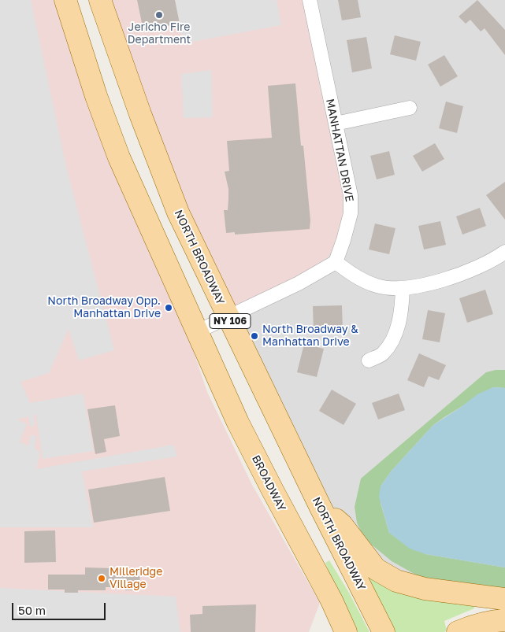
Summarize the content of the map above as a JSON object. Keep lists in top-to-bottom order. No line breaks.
{"streets":{"main road":["NORTH BROADWAY","NY 106","BROADWAY"],"street":["MANHATTAN DRIVE"]},"crossings":[["NY 106","BROADWAY"]],"places":["Jericho Fire Department","North Broadway Opp. Manhattan Drive","North Broadway & Manhattan Drive","Milleridge Village"],"scale_bar":"50 m"}
